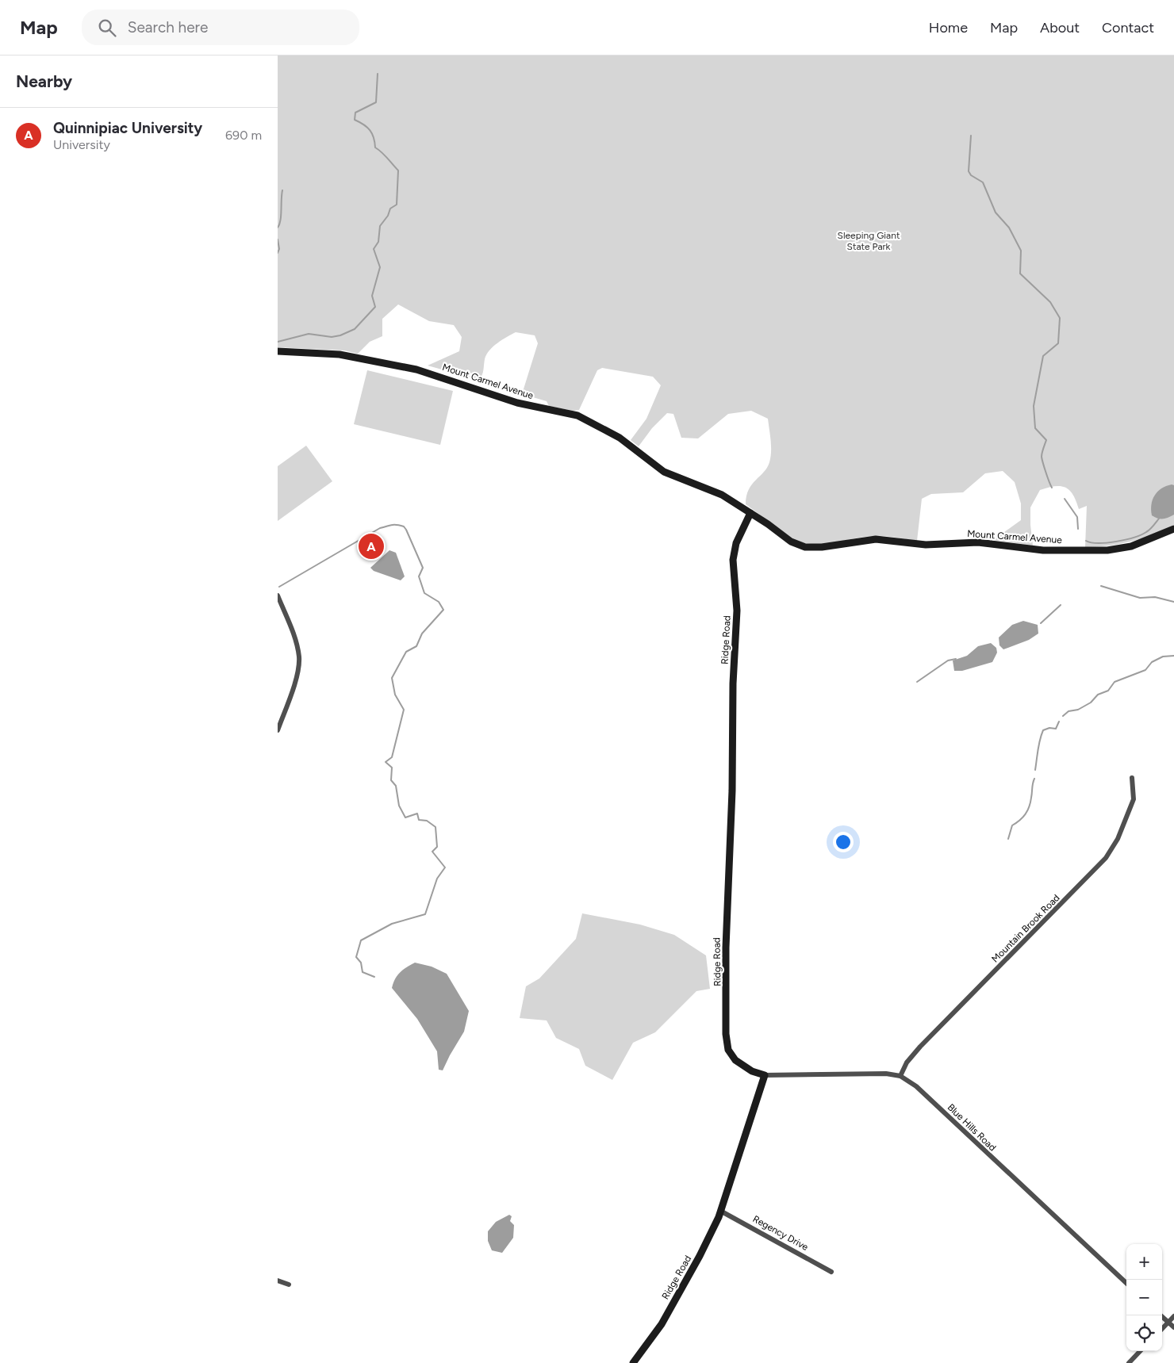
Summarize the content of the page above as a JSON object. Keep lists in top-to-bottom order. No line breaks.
{"streets":{"main road":["Mount Carmel Avenue","Ridge Road"],"street":["Mountain Brook Road","Blue Hills Road","Regency Drive"]},"crossings":[["Mount Carmel Avenue","Ridge Road"],["Ridge Road","Blue Hills Road"],["Ridge Road","Regency Drive"],["Mountain Brook Road","Blue Hills Road"]],"parks":["Sleeping Giant State Park"],"page":{"header":"Map","search":"Search here","nav":["Home","Map","About","Contact"],"heading":"Nearby","list":[{"mark":"A","name":"Quinnipiac University","note":"University","value":"690 m"}],"pins":"A","map_buttons":["+","−"]}}
